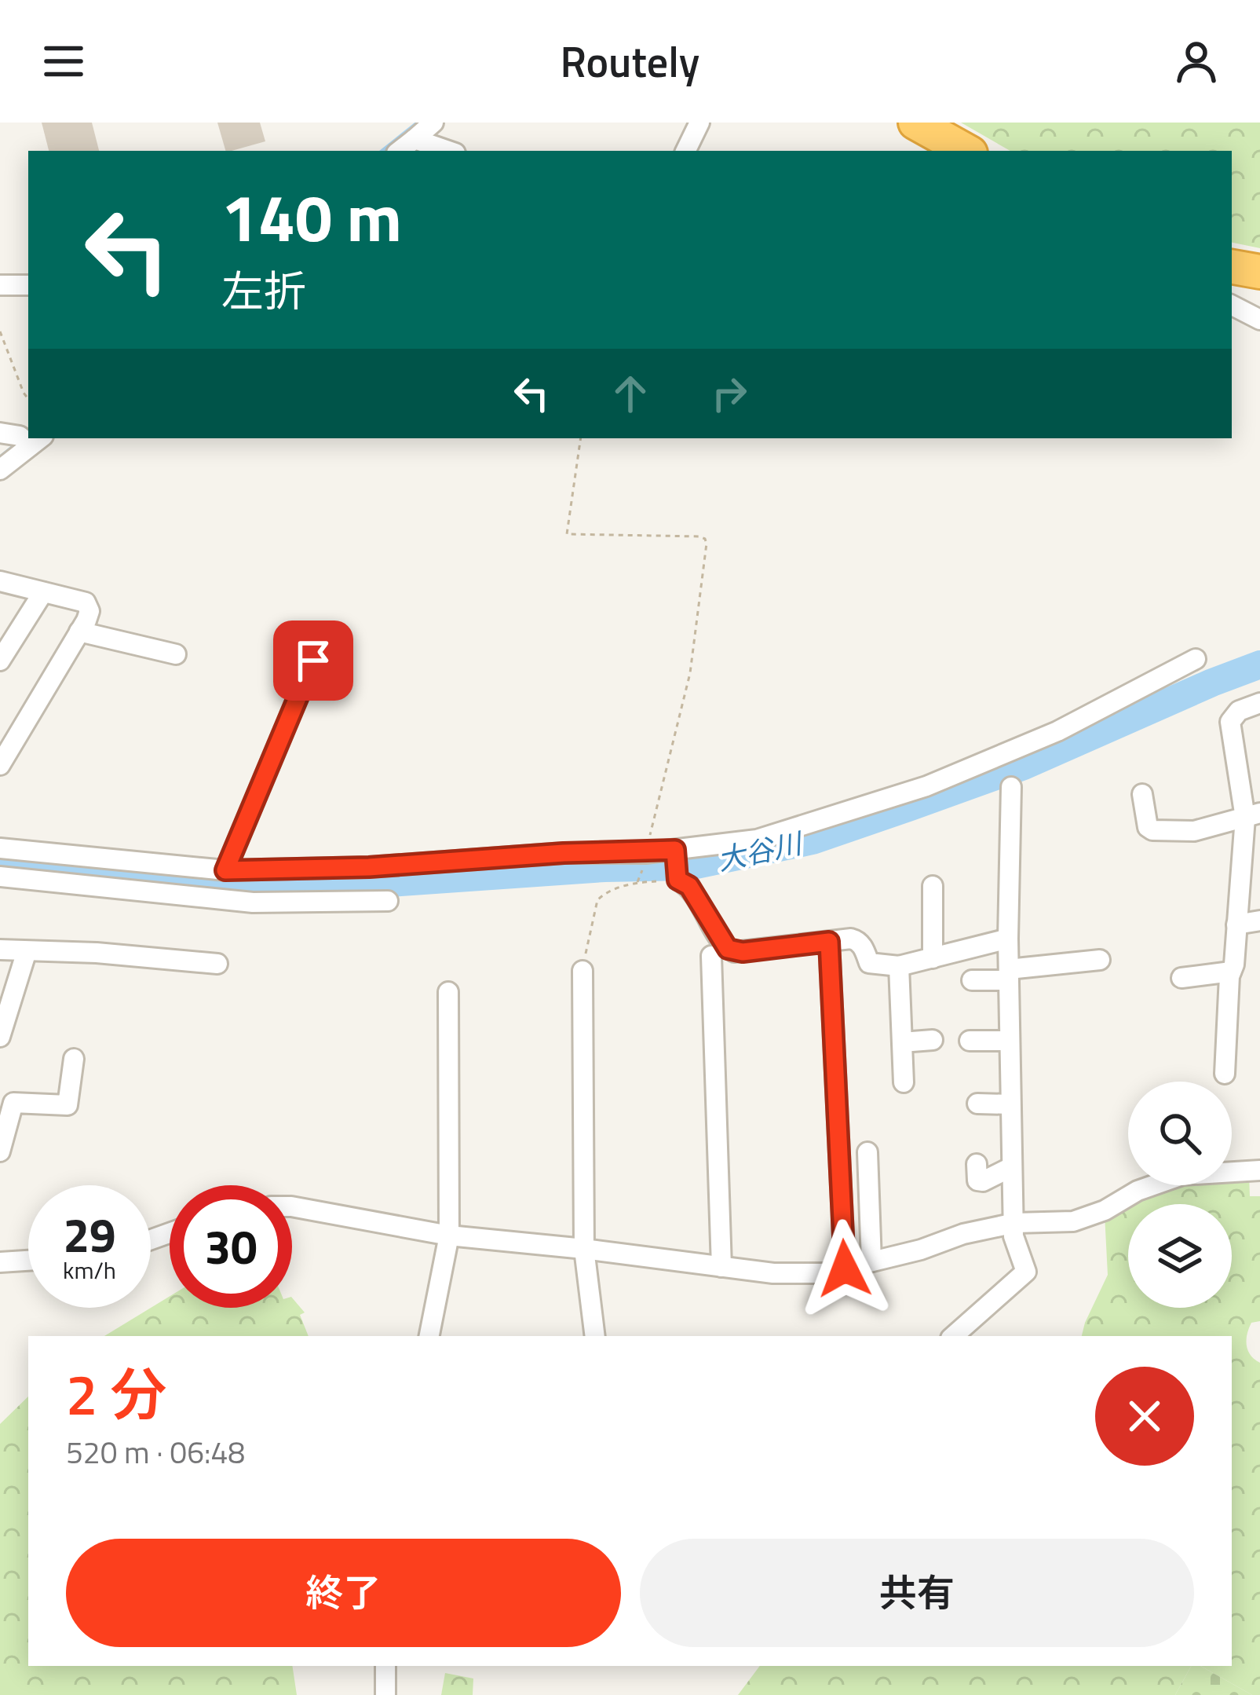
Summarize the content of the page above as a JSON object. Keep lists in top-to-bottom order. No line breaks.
{"water":["大谷川"],"page":{"header":"Routely","turn":["140 m","左折"],"speed":"29 km/h","limit":"30","heading":["2 分","520 m · 06:48"],"buttons":["終了","共有"]}}
